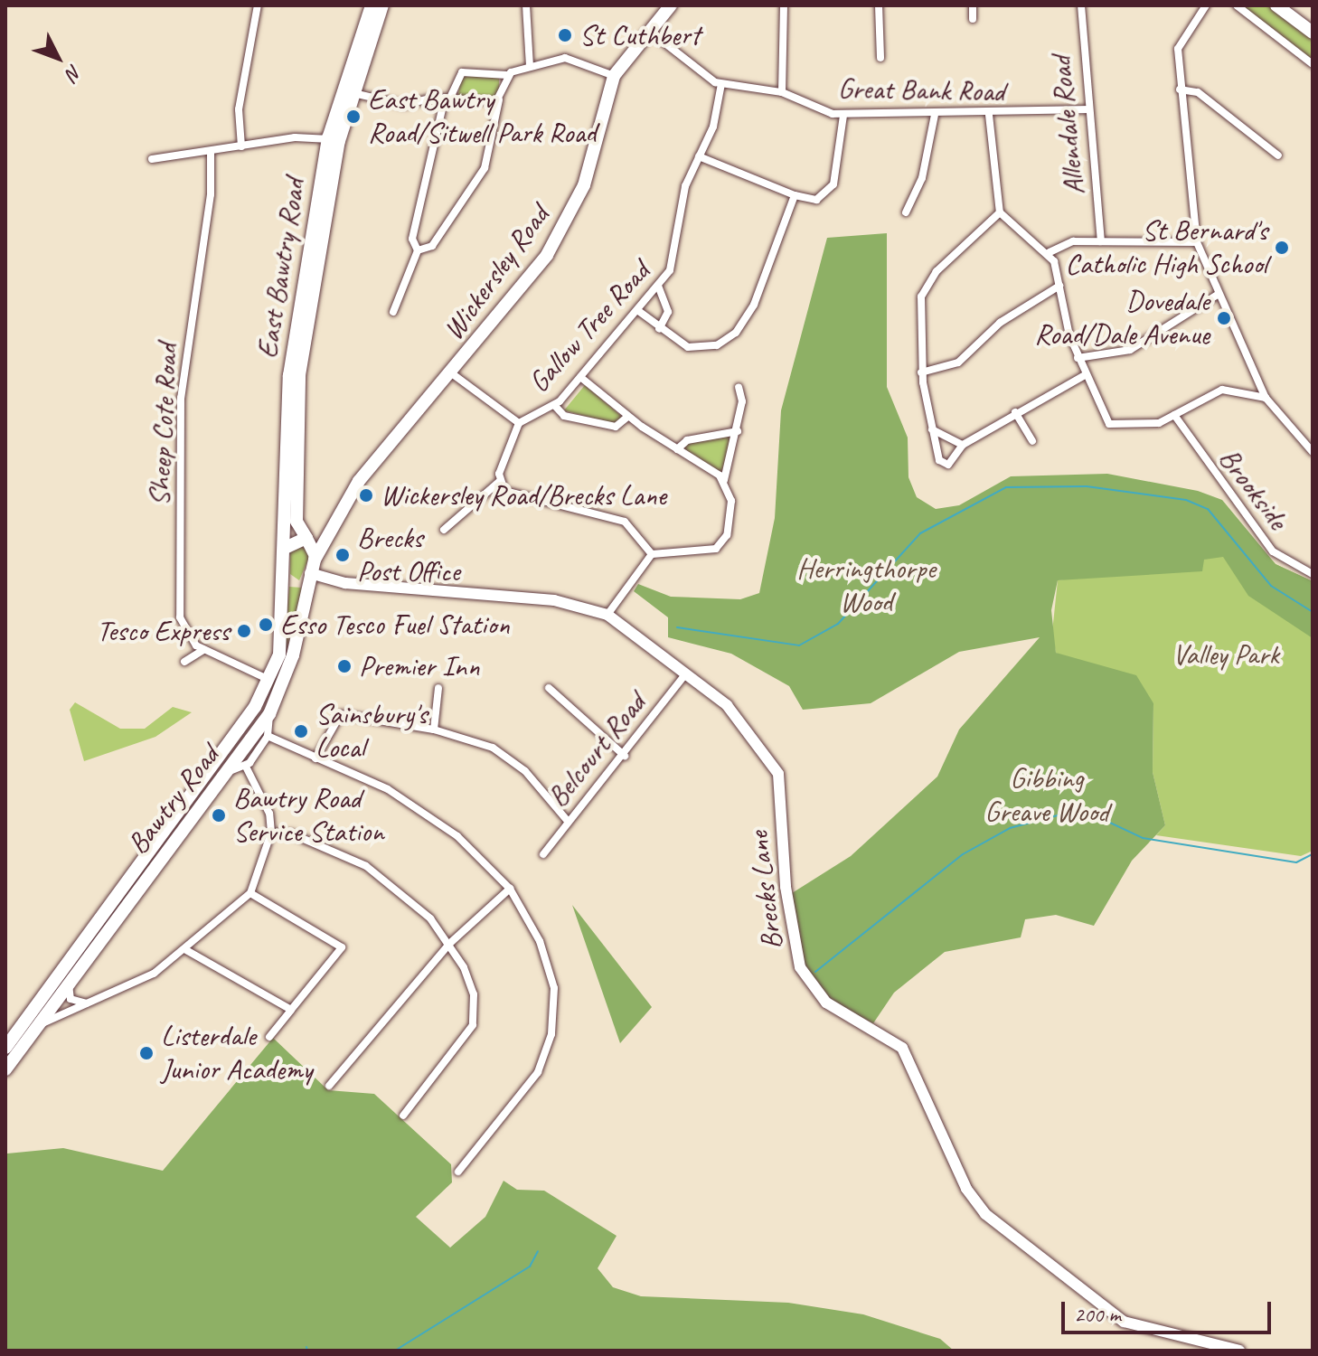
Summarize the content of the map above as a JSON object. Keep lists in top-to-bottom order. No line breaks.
{"streets":{"main road":["East Bawtry Road","Wickersley Road","Bawtry Road"],"street":["Great Bank Road","Allendale Road","Gallow Tree Road","Sheep Cote Road","Brookside","Belcourt Road","Brecks Lane"]},"crossings":[["Great Bank Road","Allendale Road"],["Great Bank Road","Wickersley Road"],["Great Bank Road","Gallow Tree Road"],["East Bawtry Road","Wickersley Road"],["East Bawtry Road","Bawtry Road"],["Wickersley Road","Gallow Tree Road"],["Wickersley Road","Bawtry Road"],["Sheep Cote Road","Bawtry Road"],["Belcourt Road","Brecks Lane"],["Bawtry Road","Brecks Lane"]],"parks":["Herringthorpe Wood","Valley Park","Gibbing Greave Wood"],"places":["St Cuthbert","East Bawtry Road/Sitwell Park Road","St Bernard's Catholic High School","Dovedale Road/Dale Avenue","Wickersley Road/Brecks Lane","Brecks Post Office","Esso Tesco Fuel Station","Tesco Express","Premier Inn","Sainsbury's Local","Bawtry Road Service Station","Listerdale Junior Academy"],"scale_bar":"200 m","north":"bottom right"}
